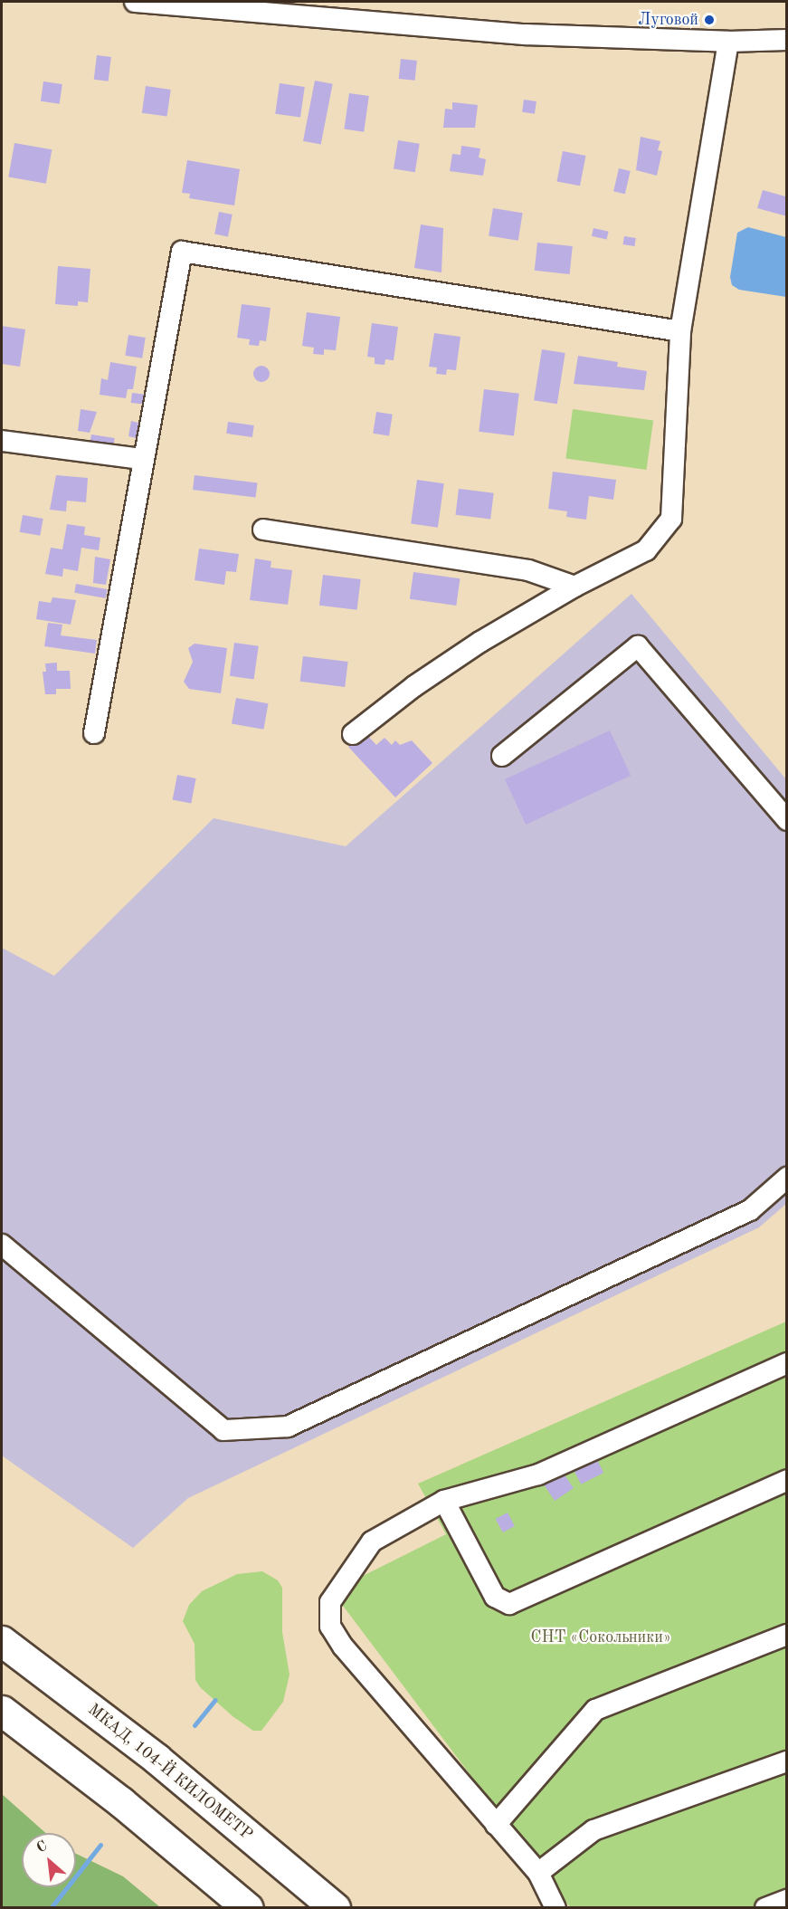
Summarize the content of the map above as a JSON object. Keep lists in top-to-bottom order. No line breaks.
{"streets":{"highway":["МКАД, 104-Й КИЛОМЕТР"]},"parks":["СНТ «Сокольники»"],"places":["Луговой"],"north":"top left"}
